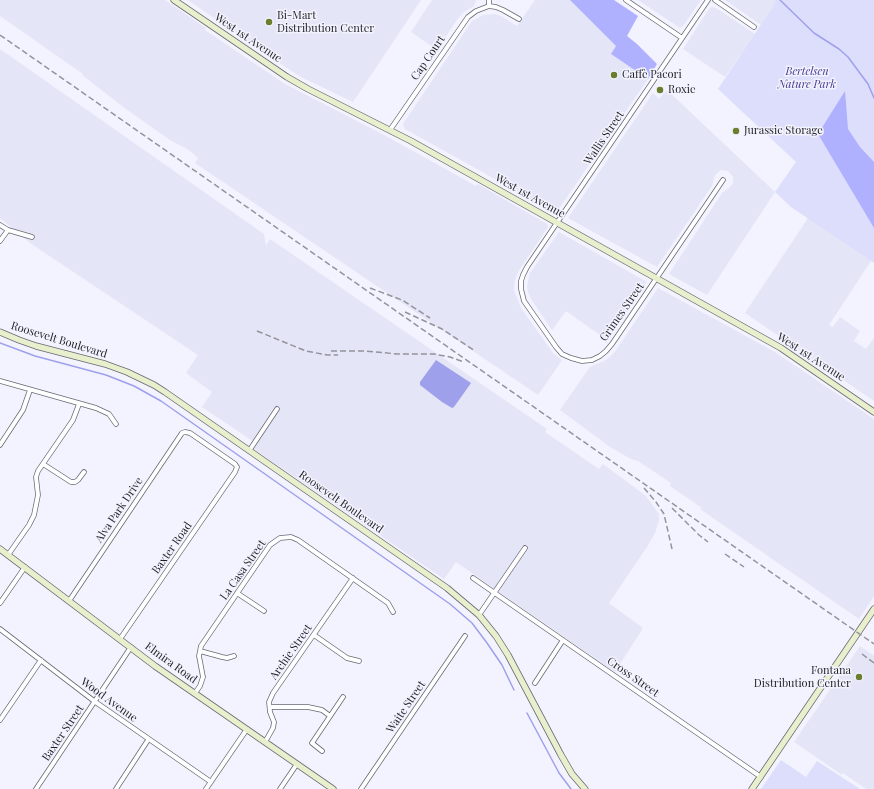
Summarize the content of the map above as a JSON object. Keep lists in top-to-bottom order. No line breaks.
{"streets":{"street":["West 1st Avenue","Cap Court","Wallis Street","Grimes Street","Roosevelt Boulevard","Alva Park Drive","Baxter Road","La Casa Street","Archie Street","Elmira Road","Cross Street","Wood Avenue","Waite Street","Baxter Street"]},"crossings":[["West 1st Avenue","Cap Court"],["West 1st Avenue","Wallis Street"],["West 1st Avenue","Grimes Street"],["Wallis Street","Grimes Street"],["Alva Park Drive","Baxter Road"],["Alva Park Drive","Elmira Road"],["Baxter Road","Elmira Road"],["La Casa Street","Archie Street"],["Archie Street","Elmira Road"],["Elmira Road","Baxter Street"],["Wood Avenue","Baxter Street"]],"parks":["Bertelsen Nature Park"],"places":["Bi-Mart Distribution Center","Caffè Pacori","Roxie","Jurassic Storage","Fontana Distribution Center"]}
